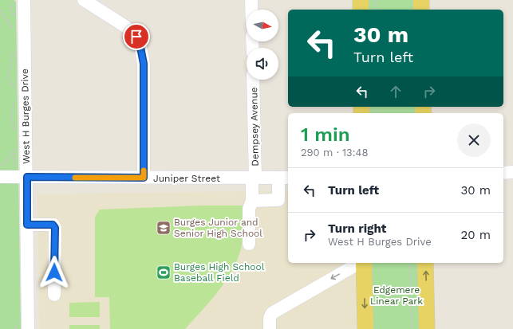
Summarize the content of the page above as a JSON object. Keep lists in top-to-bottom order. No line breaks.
{"streets":{"street":["West H Burges Drive","Dempsey Avenue","Juniper Street"]},"crossings":[["West H Burges Drive","Juniper Street"],["Dempsey Avenue","Juniper Street"]],"parks":["Edgemere Linear Park"],"places":{"school or university":["Burges Junior and Senior High School"],"sports":["Burges High School Baseball Field"]},"north":"right","page":{"turn":["30 m","Turn left"],"heading":["1 min","290 m · 13:48"],"list":[{"name":"Turn left","value":"30 m"},{"name":"Turn right","note":"West H Burges Drive","value":"20 m"}]}}
